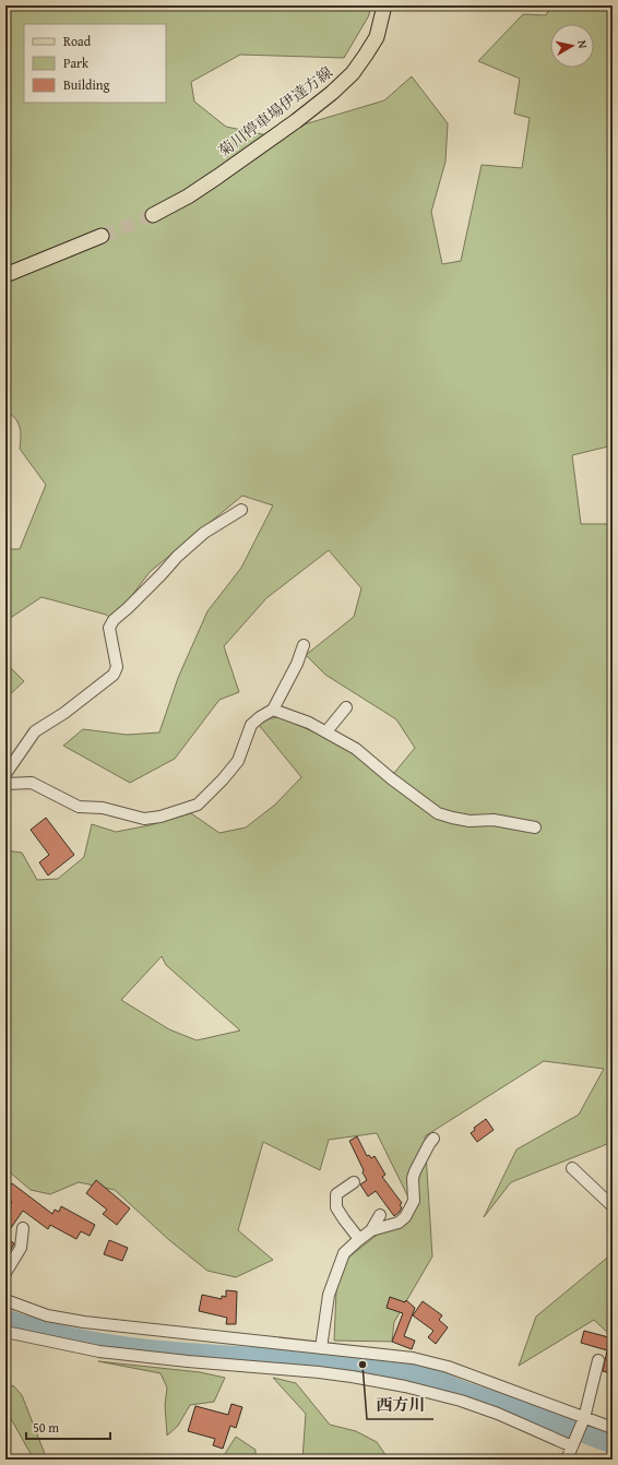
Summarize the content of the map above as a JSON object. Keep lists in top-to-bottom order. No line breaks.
{"streets":{"main road":["菊川停車場伊達方線"]},"places":["西方川"],"legend":["Road","Park","Building"],"scale_bar":"50 m","north":"right"}
